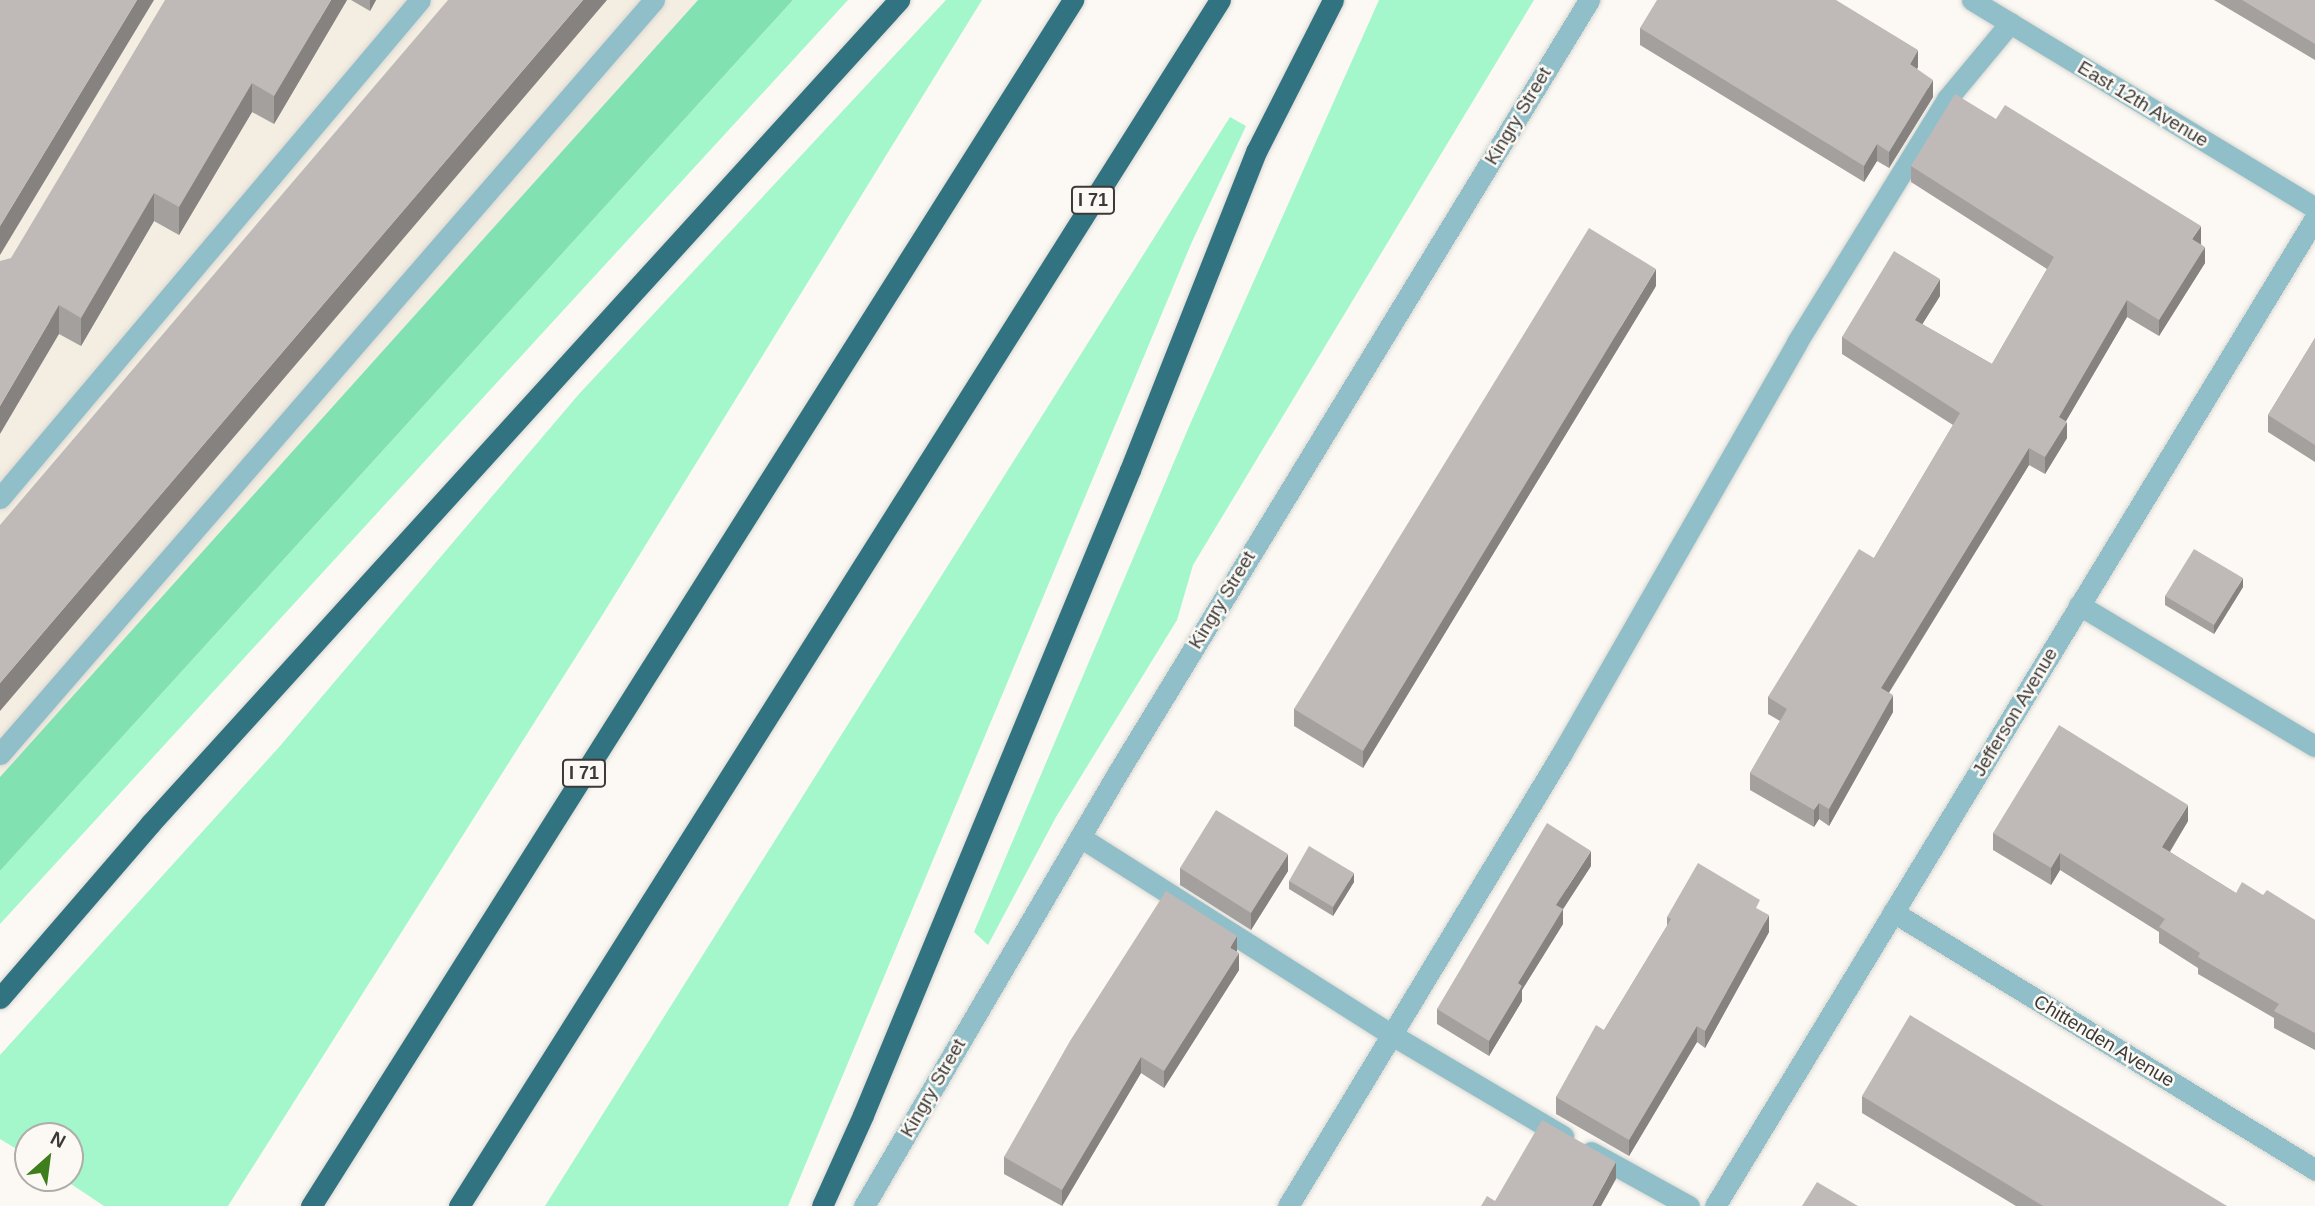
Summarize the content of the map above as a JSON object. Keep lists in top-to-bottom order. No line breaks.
{"streets":{"highway":["I 71"],"street":["East 12th Avenue","Kingry Street","Jefferson Avenue","Chittenden Avenue"]},"crossings":[["Jefferson Avenue","Chittenden Avenue"]],"north":"top right"}
